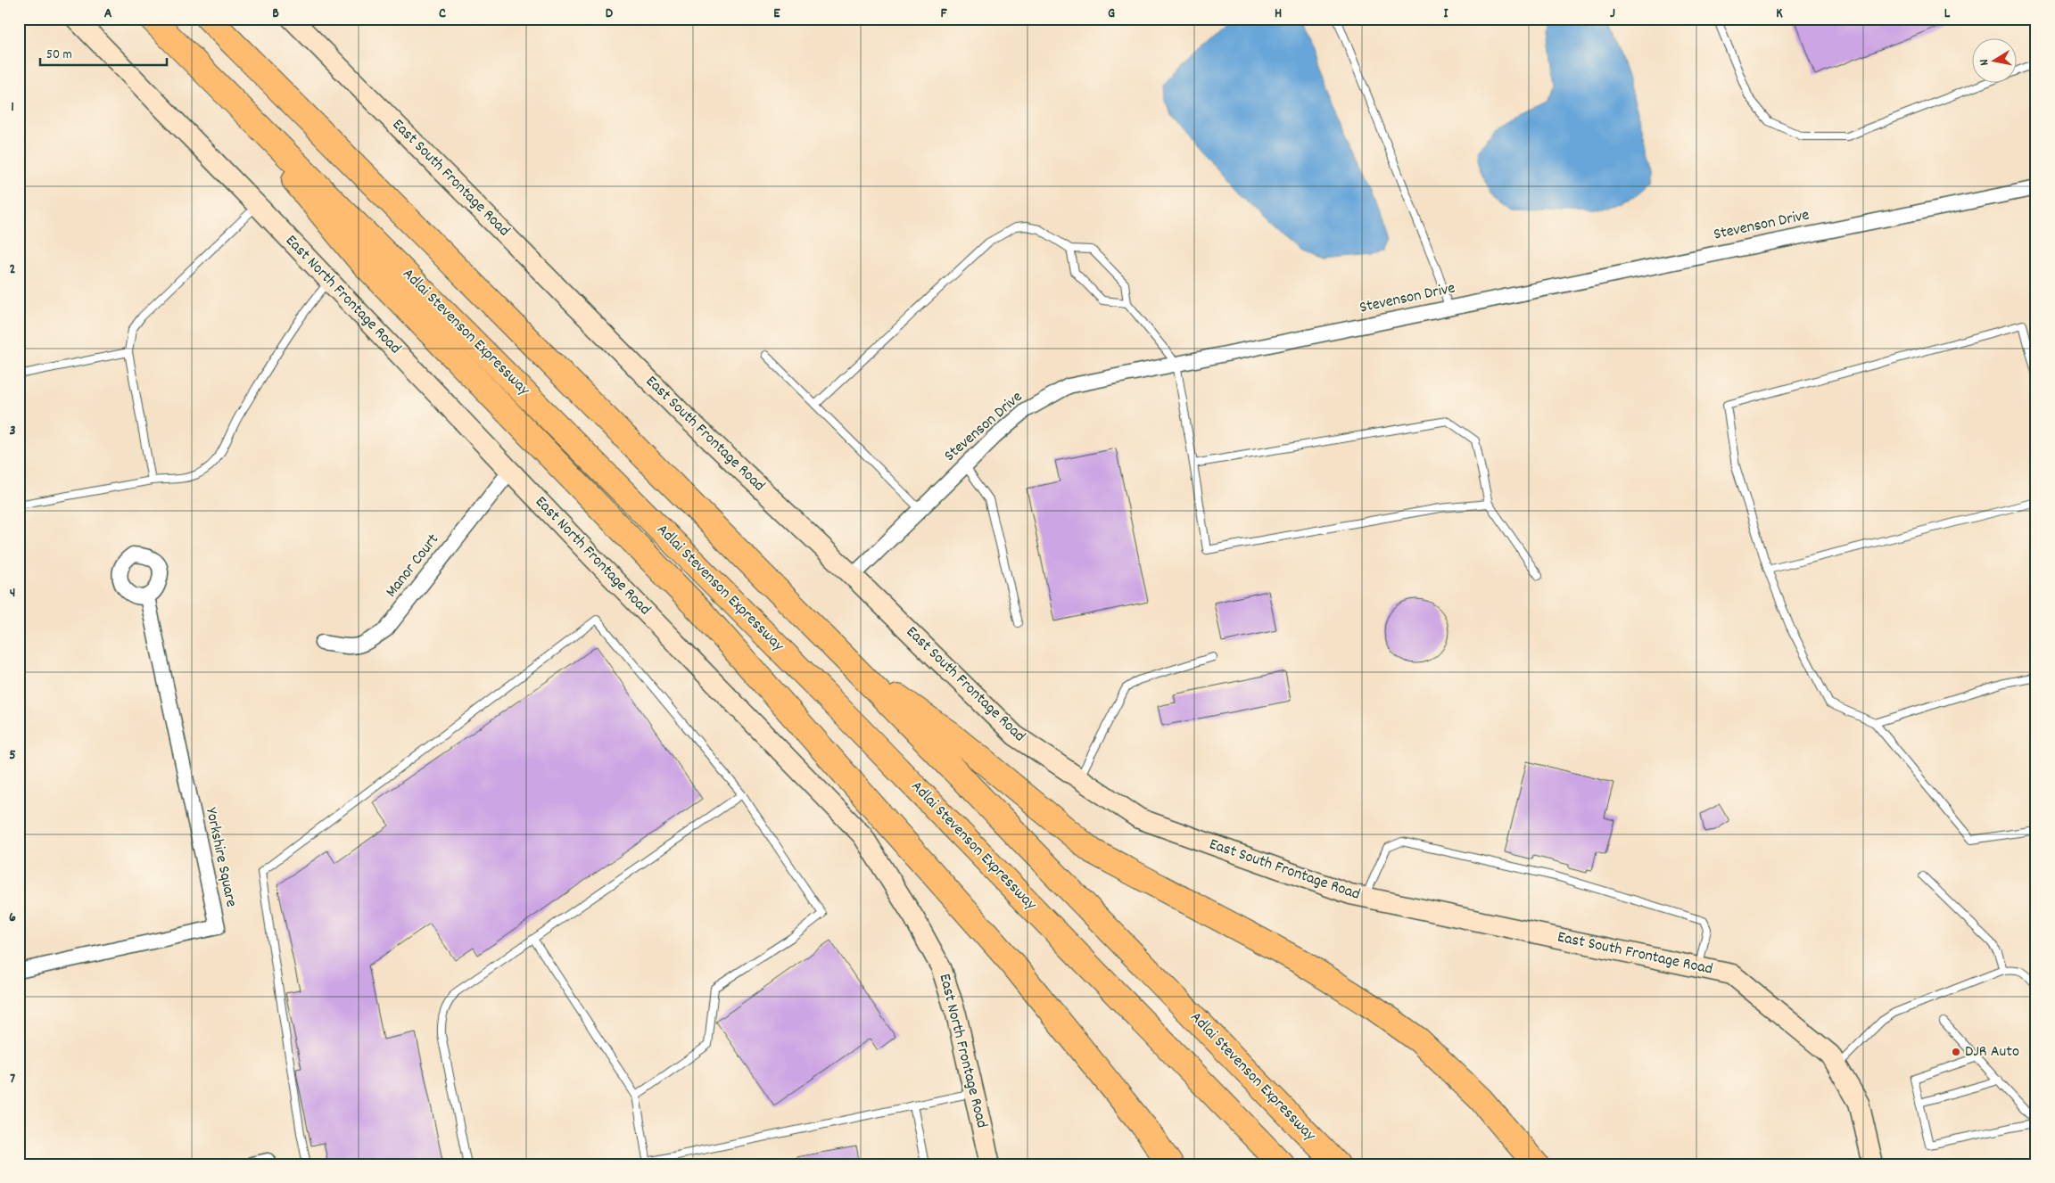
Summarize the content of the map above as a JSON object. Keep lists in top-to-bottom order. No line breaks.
{"streets":{"highway":["Adlai Stevenson Expressway"],"street":["East South Frontage Road","Stevenson Drive","East North Frontage Road","Manor Court","Yorkshire Square"]},"crossings":[["East South Frontage Road","Stevenson Drive"],["East North Frontage Road","Manor Court"]],"places":["DJR Auto"],"scale_bar":"50 m","north":"left","grid":{"columns":["A","B","C","D","E","F","G","H","I","J","K","L"],"rows":["1","2","3","4","5","6","7"]}}
